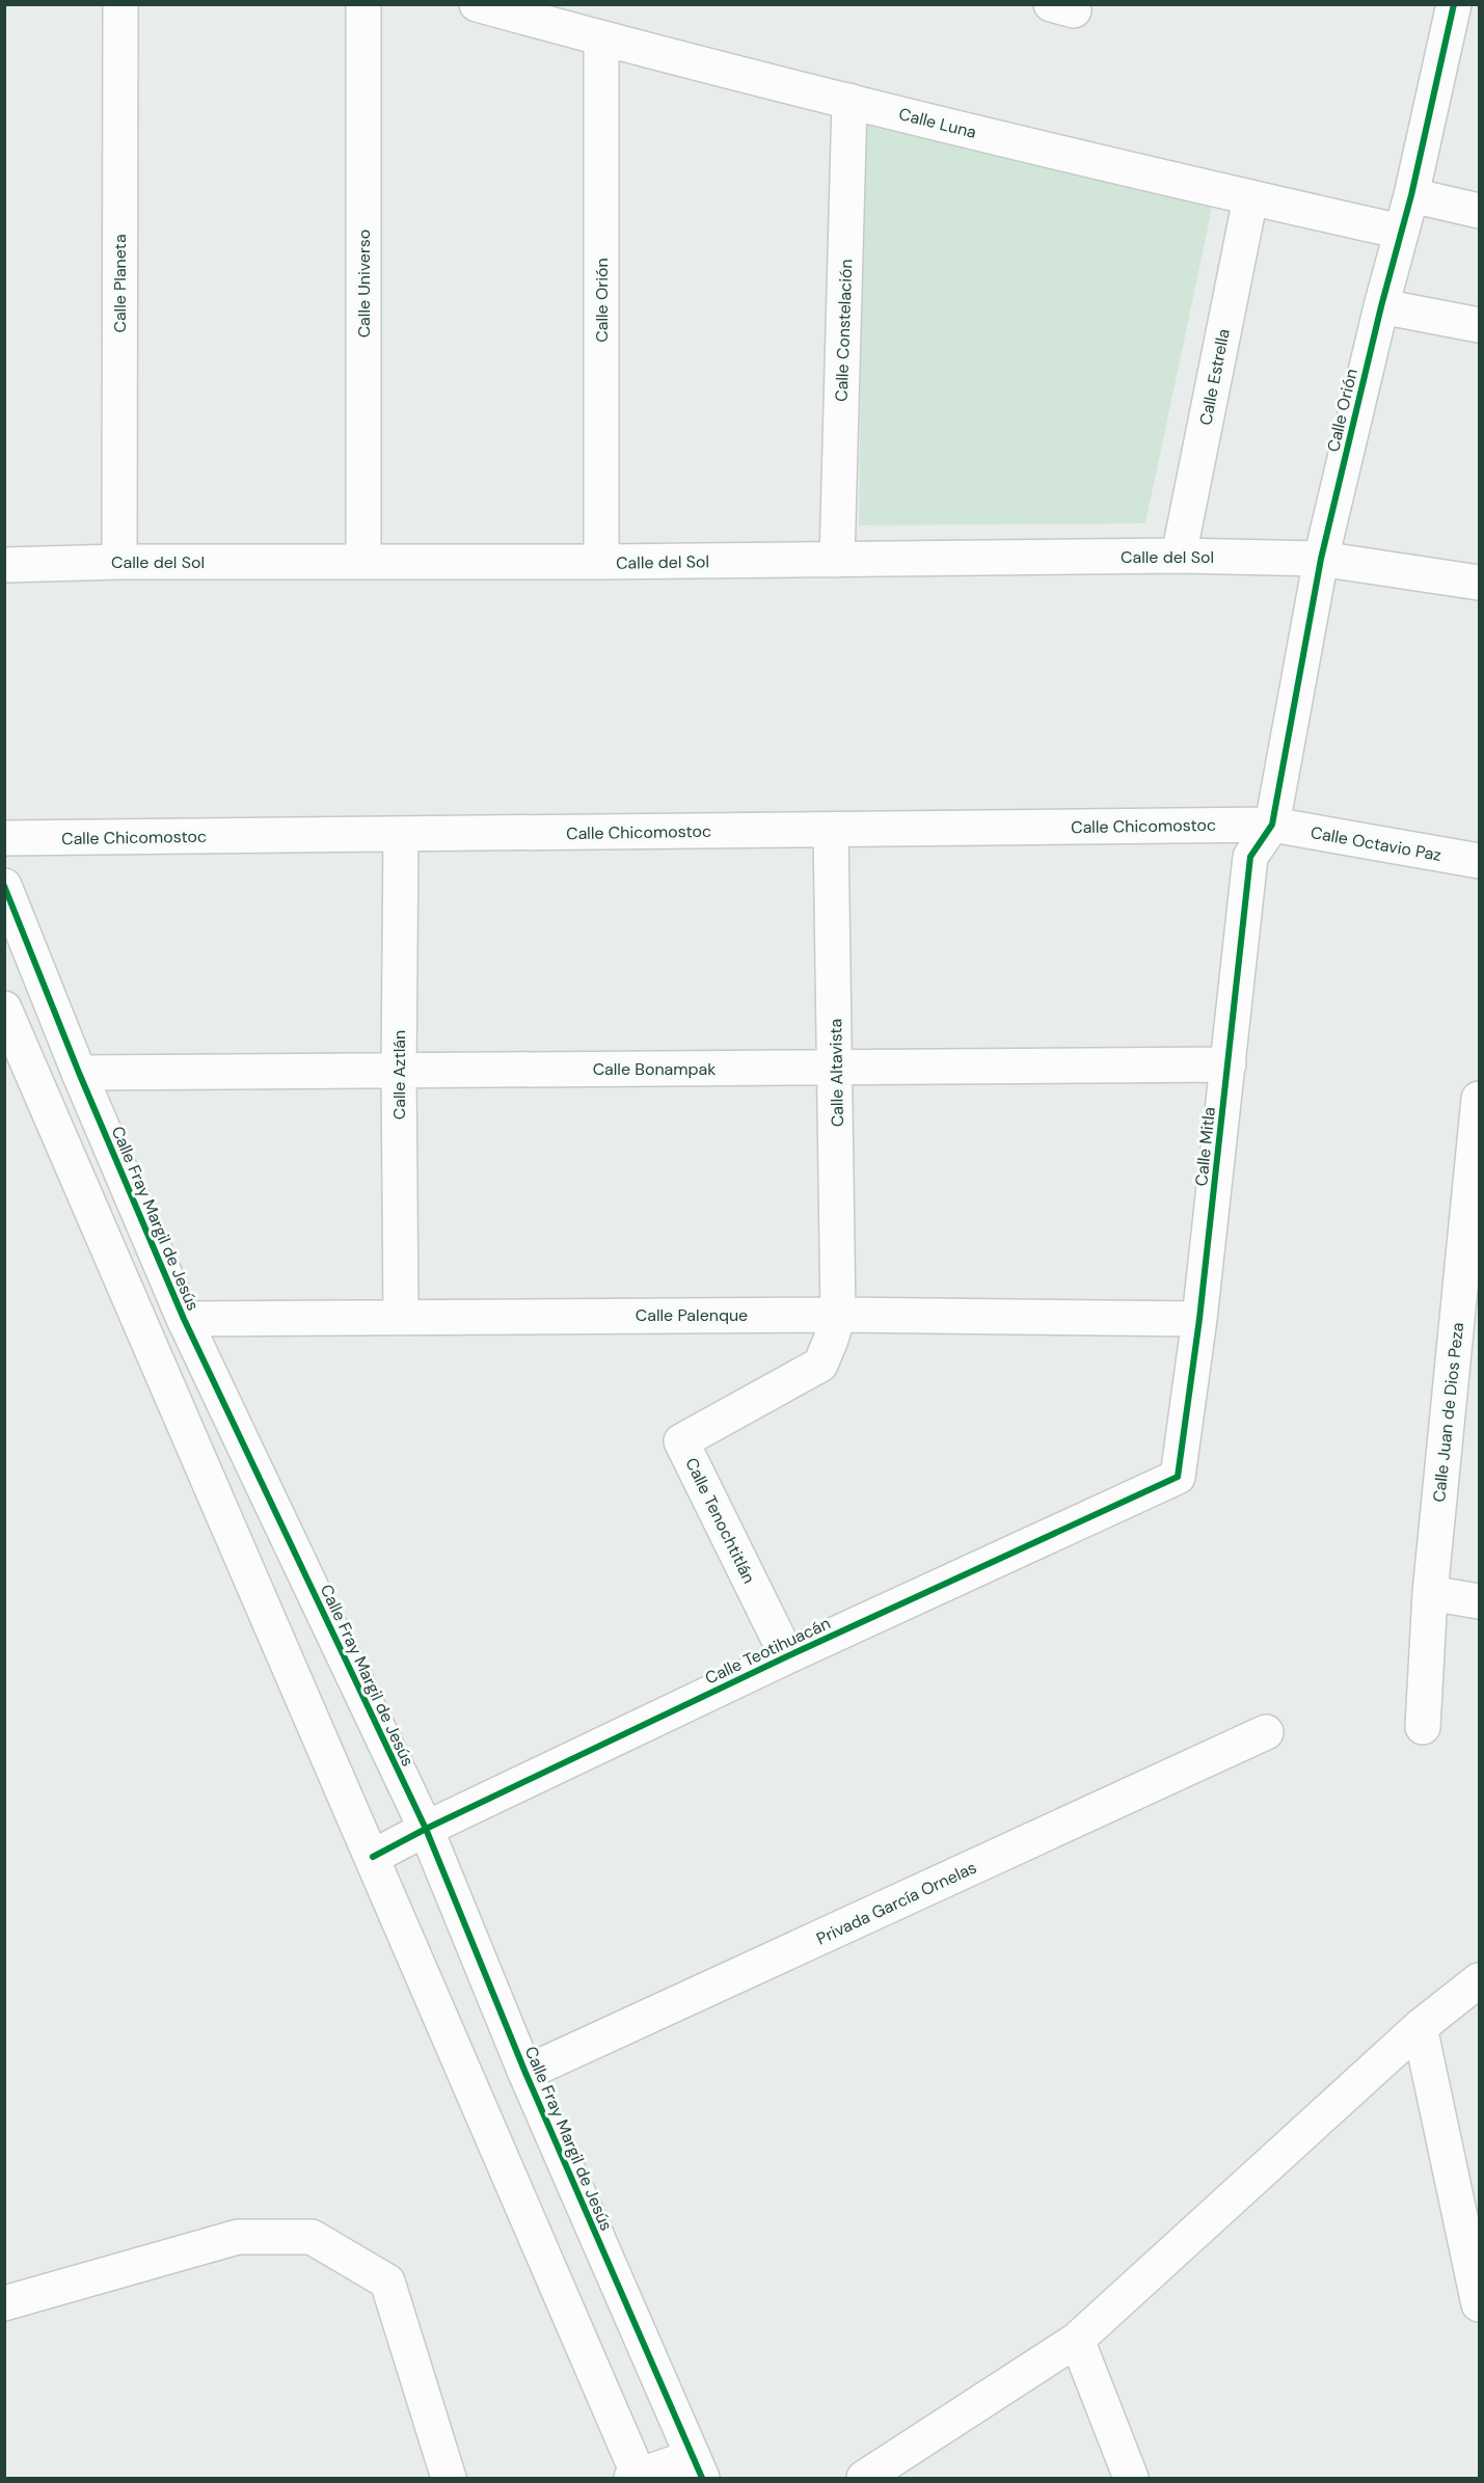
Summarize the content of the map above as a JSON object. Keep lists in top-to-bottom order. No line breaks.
{"streets":{"street":["Calle Luna","Calle Planeta","Calle Universo","Calle Orión","Calle Constelación","Calle Estrella","Calle del Sol","Calle Chicomostoc","Calle Octavio Paz","Calle Bonampak","Calle Altavista","Calle Aztlán","Calle Mitla","Calle Fray Margil de Jesús","Calle Palenque","Calle Juan de Dios Peza","Calle Tenochtitlán","Calle Teotihuacán","Privada García Ornelas"]},"crossings":[["Calle Luna","Calle Orión"],["Calle Luna","Calle Constelación"],["Calle Luna","Calle Estrella"],["Calle Planeta","Calle del Sol"],["Calle Universo","Calle del Sol"],["Calle Orión","Calle del Sol"],["Calle Orión","Calle Chicomostoc"],["Calle Orión","Calle Octavio Paz"],["Calle Orión","Calle Mitla"],["Calle Constelación","Calle del Sol"],["Calle Estrella","Calle del Sol"],["Calle Chicomostoc","Calle Octavio Paz"],["Calle Chicomostoc","Calle Altavista"],["Calle Chicomostoc","Calle Aztlán"],["Calle Chicomostoc","Calle Mitla"],["Calle Octavio Paz","Calle Mitla"],["Calle Bonampak","Calle Altavista"],["Calle Bonampak","Calle Aztlán"],["Calle Bonampak","Calle Mitla"],["Calle Bonampak","Calle Fray Margil de Jesús"],["Calle Altavista","Calle Palenque"],["Calle Altavista","Calle Tenochtitlán"],["Calle Aztlán","Calle Palenque"],["Calle Mitla","Calle Palenque"],["Calle Mitla","Calle Teotihuacán"],["Calle Fray Margil de Jesús","Calle Palenque"],["Calle Fray Margil de Jesús","Calle Teotihuacán"],["Calle Fray Margil de Jesús","Privada García Ornelas"],["Calle Palenque","Calle Tenochtitlán"],["Calle Tenochtitlán","Calle Teotihuacán"]]}
